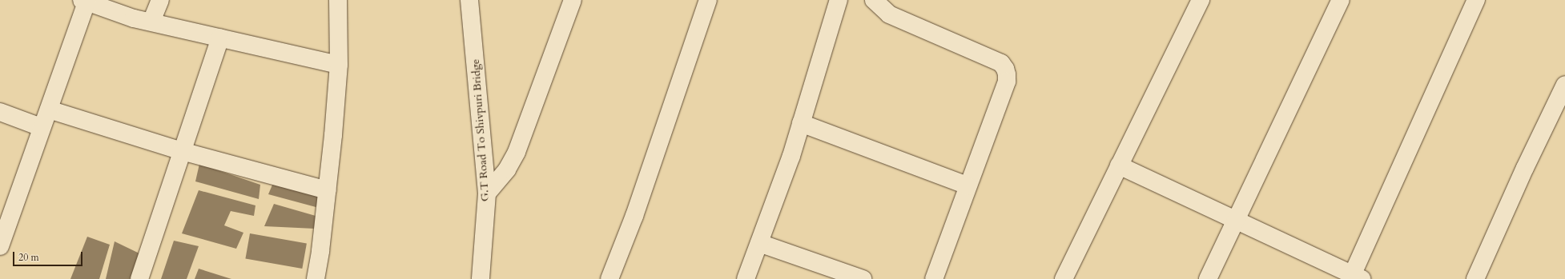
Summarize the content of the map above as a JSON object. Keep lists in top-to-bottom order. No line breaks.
{"streets":{"street":["G.T Road To Shivpuri Bridge"]},"scale_bar":"20 m"}
